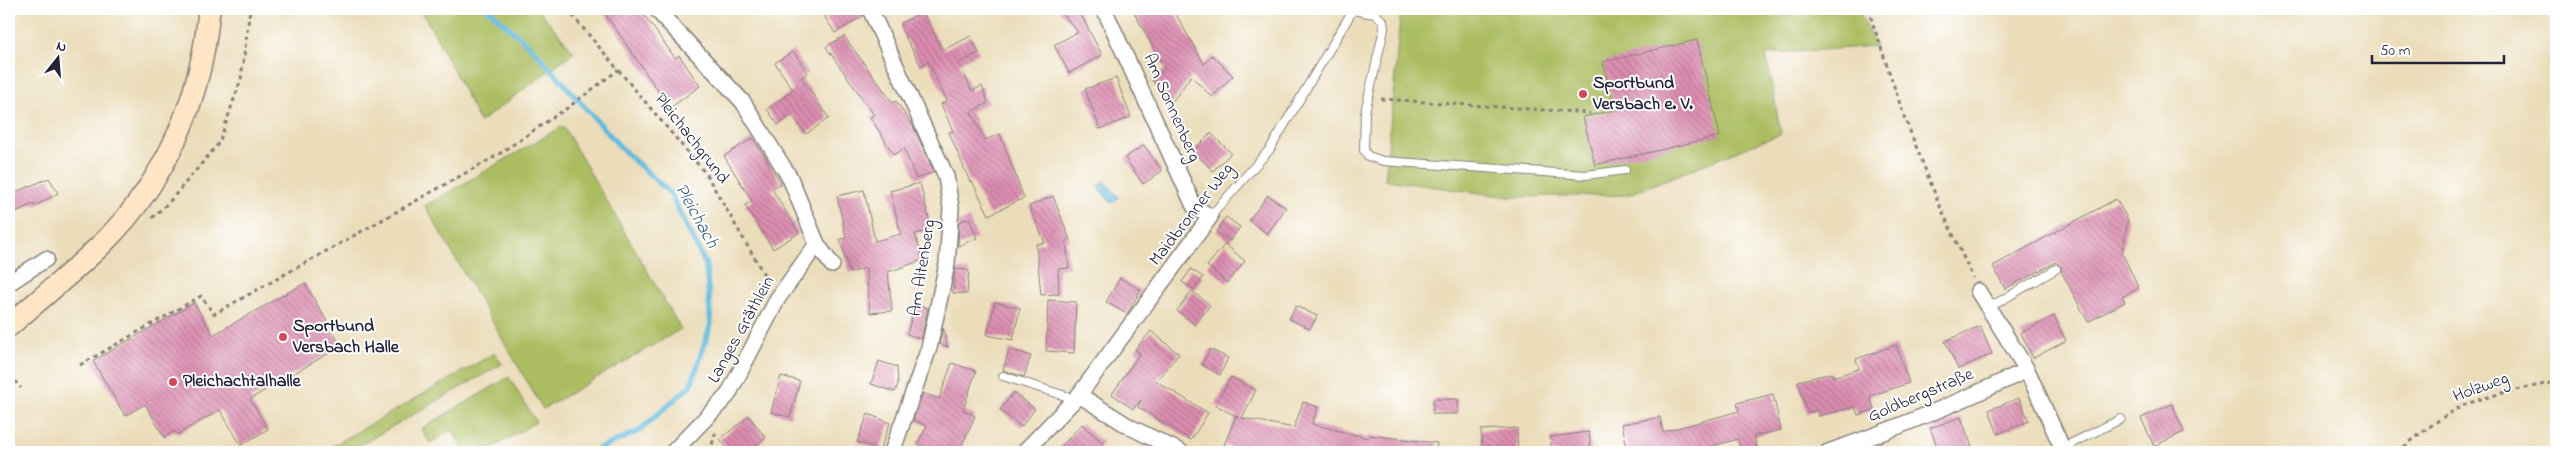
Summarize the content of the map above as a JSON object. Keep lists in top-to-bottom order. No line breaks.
{"streets":{"street":["Am Sonnenberg","Maidbronner Weg","Am Altenberg","Langes Gräthlein","Goldbergstraße"],"path":["Pleichachgrund","Holzweg"]},"crossings":[["Am Sonnenberg","Maidbronner Weg"],["Pleichachgrund","Langes Gräthlein"]],"water":["Pleichach"],"places":["Sportbund Versbach e. V.","Sportbund Versbach Halle","Pleichachtalhalle"],"scale_bar":"50 m","north":"top"}
